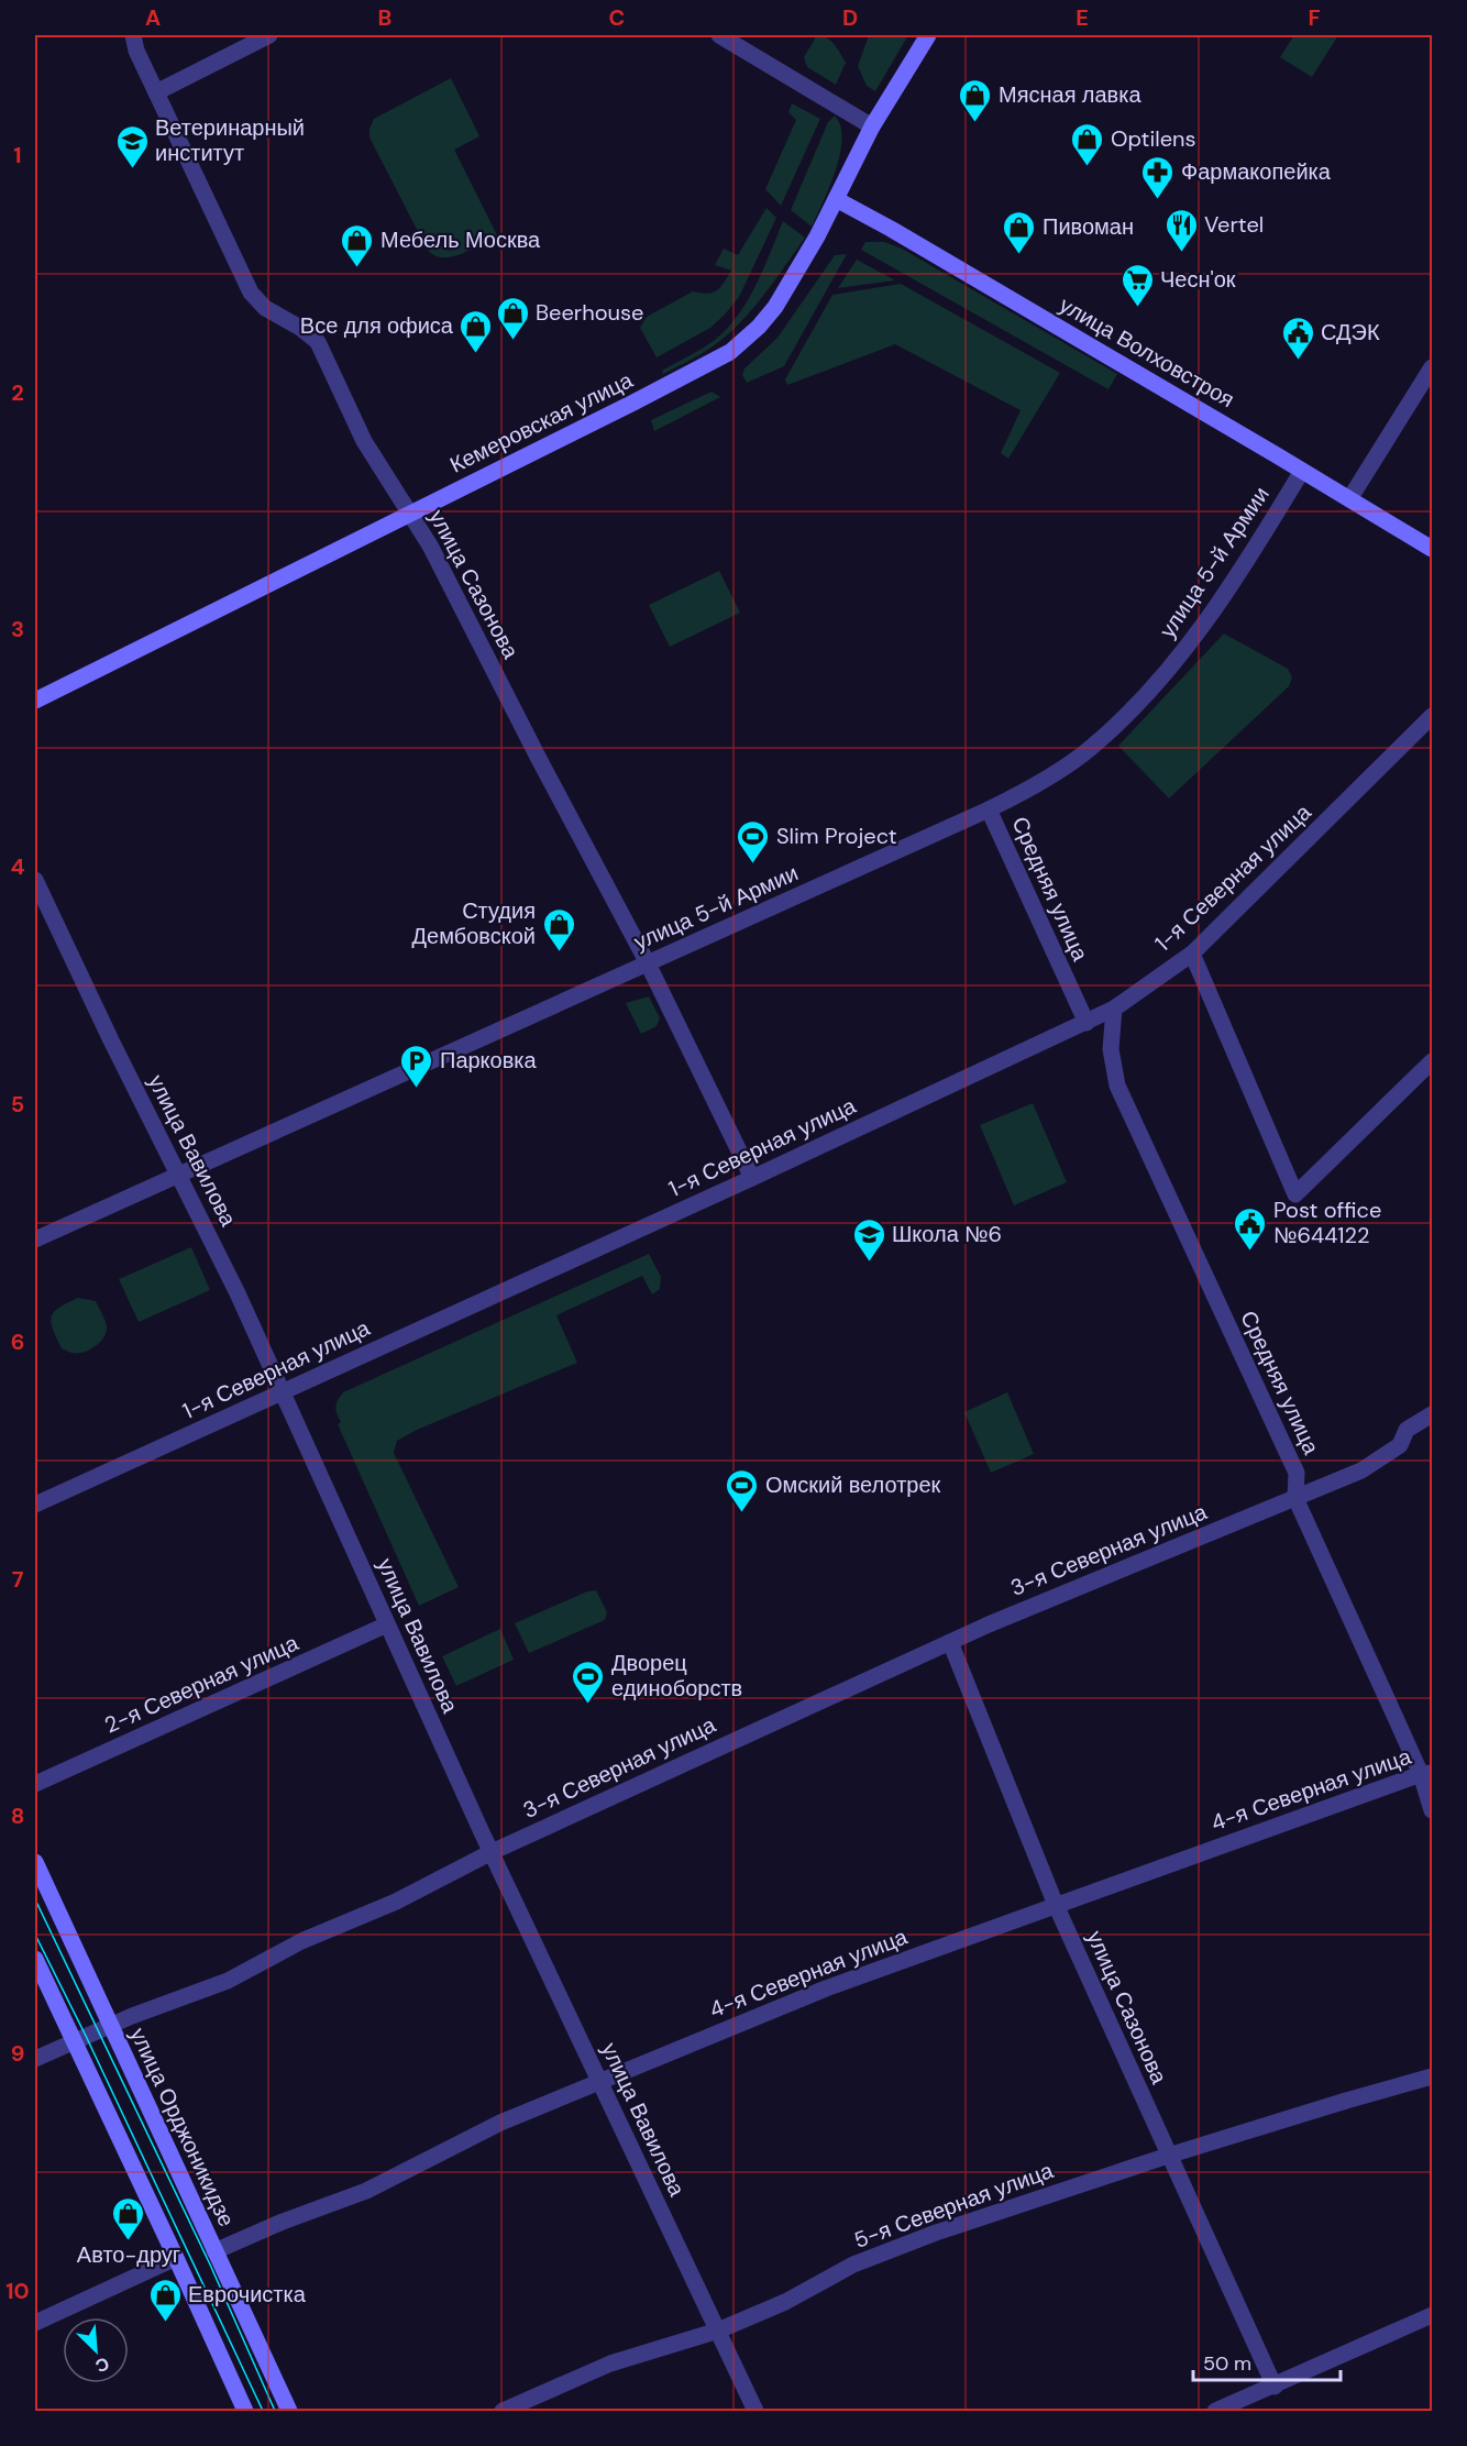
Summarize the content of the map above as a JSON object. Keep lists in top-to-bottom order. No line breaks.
{"streets":{"main road":["улица Волховстроя","Кемеровская улица","улица Орджоникидзе"],"street":["улица 5-й Армии","улица Сазонова","1-я Северная улица","Средняя улица","улица Вавилова","3-я Северная улица","2-я Северная улица","4-я Северная улица","5-я Северная улица"]},"crossings":[["улица Волховстроя","Кемеровская улица"],["улица Волховстроя","улица 5-й Армии"],["Кемеровская улица","улица Сазонова"],["улица 5-й Армии","улица Сазонова"],["улица 5-й Армии","Средняя улица"],["улица 5-й Армии","улица Вавилова"],["улица Сазонова","1-я Северная улица"],["улица Сазонова","3-я Северная улица"],["улица Сазонова","4-я Северная улица"],["улица Сазонова","5-я Северная улица"],["1-я Северная улица","Средняя улица"],["1-я Северная улица","улица Вавилова"],["Средняя улица","3-я Северная улица"],["Средняя улица","4-я Северная улица"],["улица Вавилова","3-я Северная улица"],["улица Вавилова","2-я Северная улица"],["улица Вавилова","4-я Северная улица"],["улица Вавилова","5-я Северная улица"],["3-я Северная улица","улица Орджоникидзе"],["4-я Северная улица","улица Орджоникидзе"]],"places":{"shop":["Мясная лавка","Optilens","Пивоман","Мебель Москва","Beerhouse","Все для офиса","Студия Дембовской","Авто-друг","Еврочистка"],"school or university":["Ветеринарный институт","Школа №6"],"pharmacy":["Фармакопейка"],"restaurant":["Vertel"],"supermarket":["Чесн'ок"],"public building":["СДЭК","Post office №644122"],"sports":["Slim Project","Омский велотрек","Дворец единоборств"],"parking":["Парковка"]},"scale_bar":"50 m","north":"bottom right","grid":{"columns":["A","B","C","D","E","F"],"rows":["1","2","3","4","5","6","7","8","9","10"]}}
